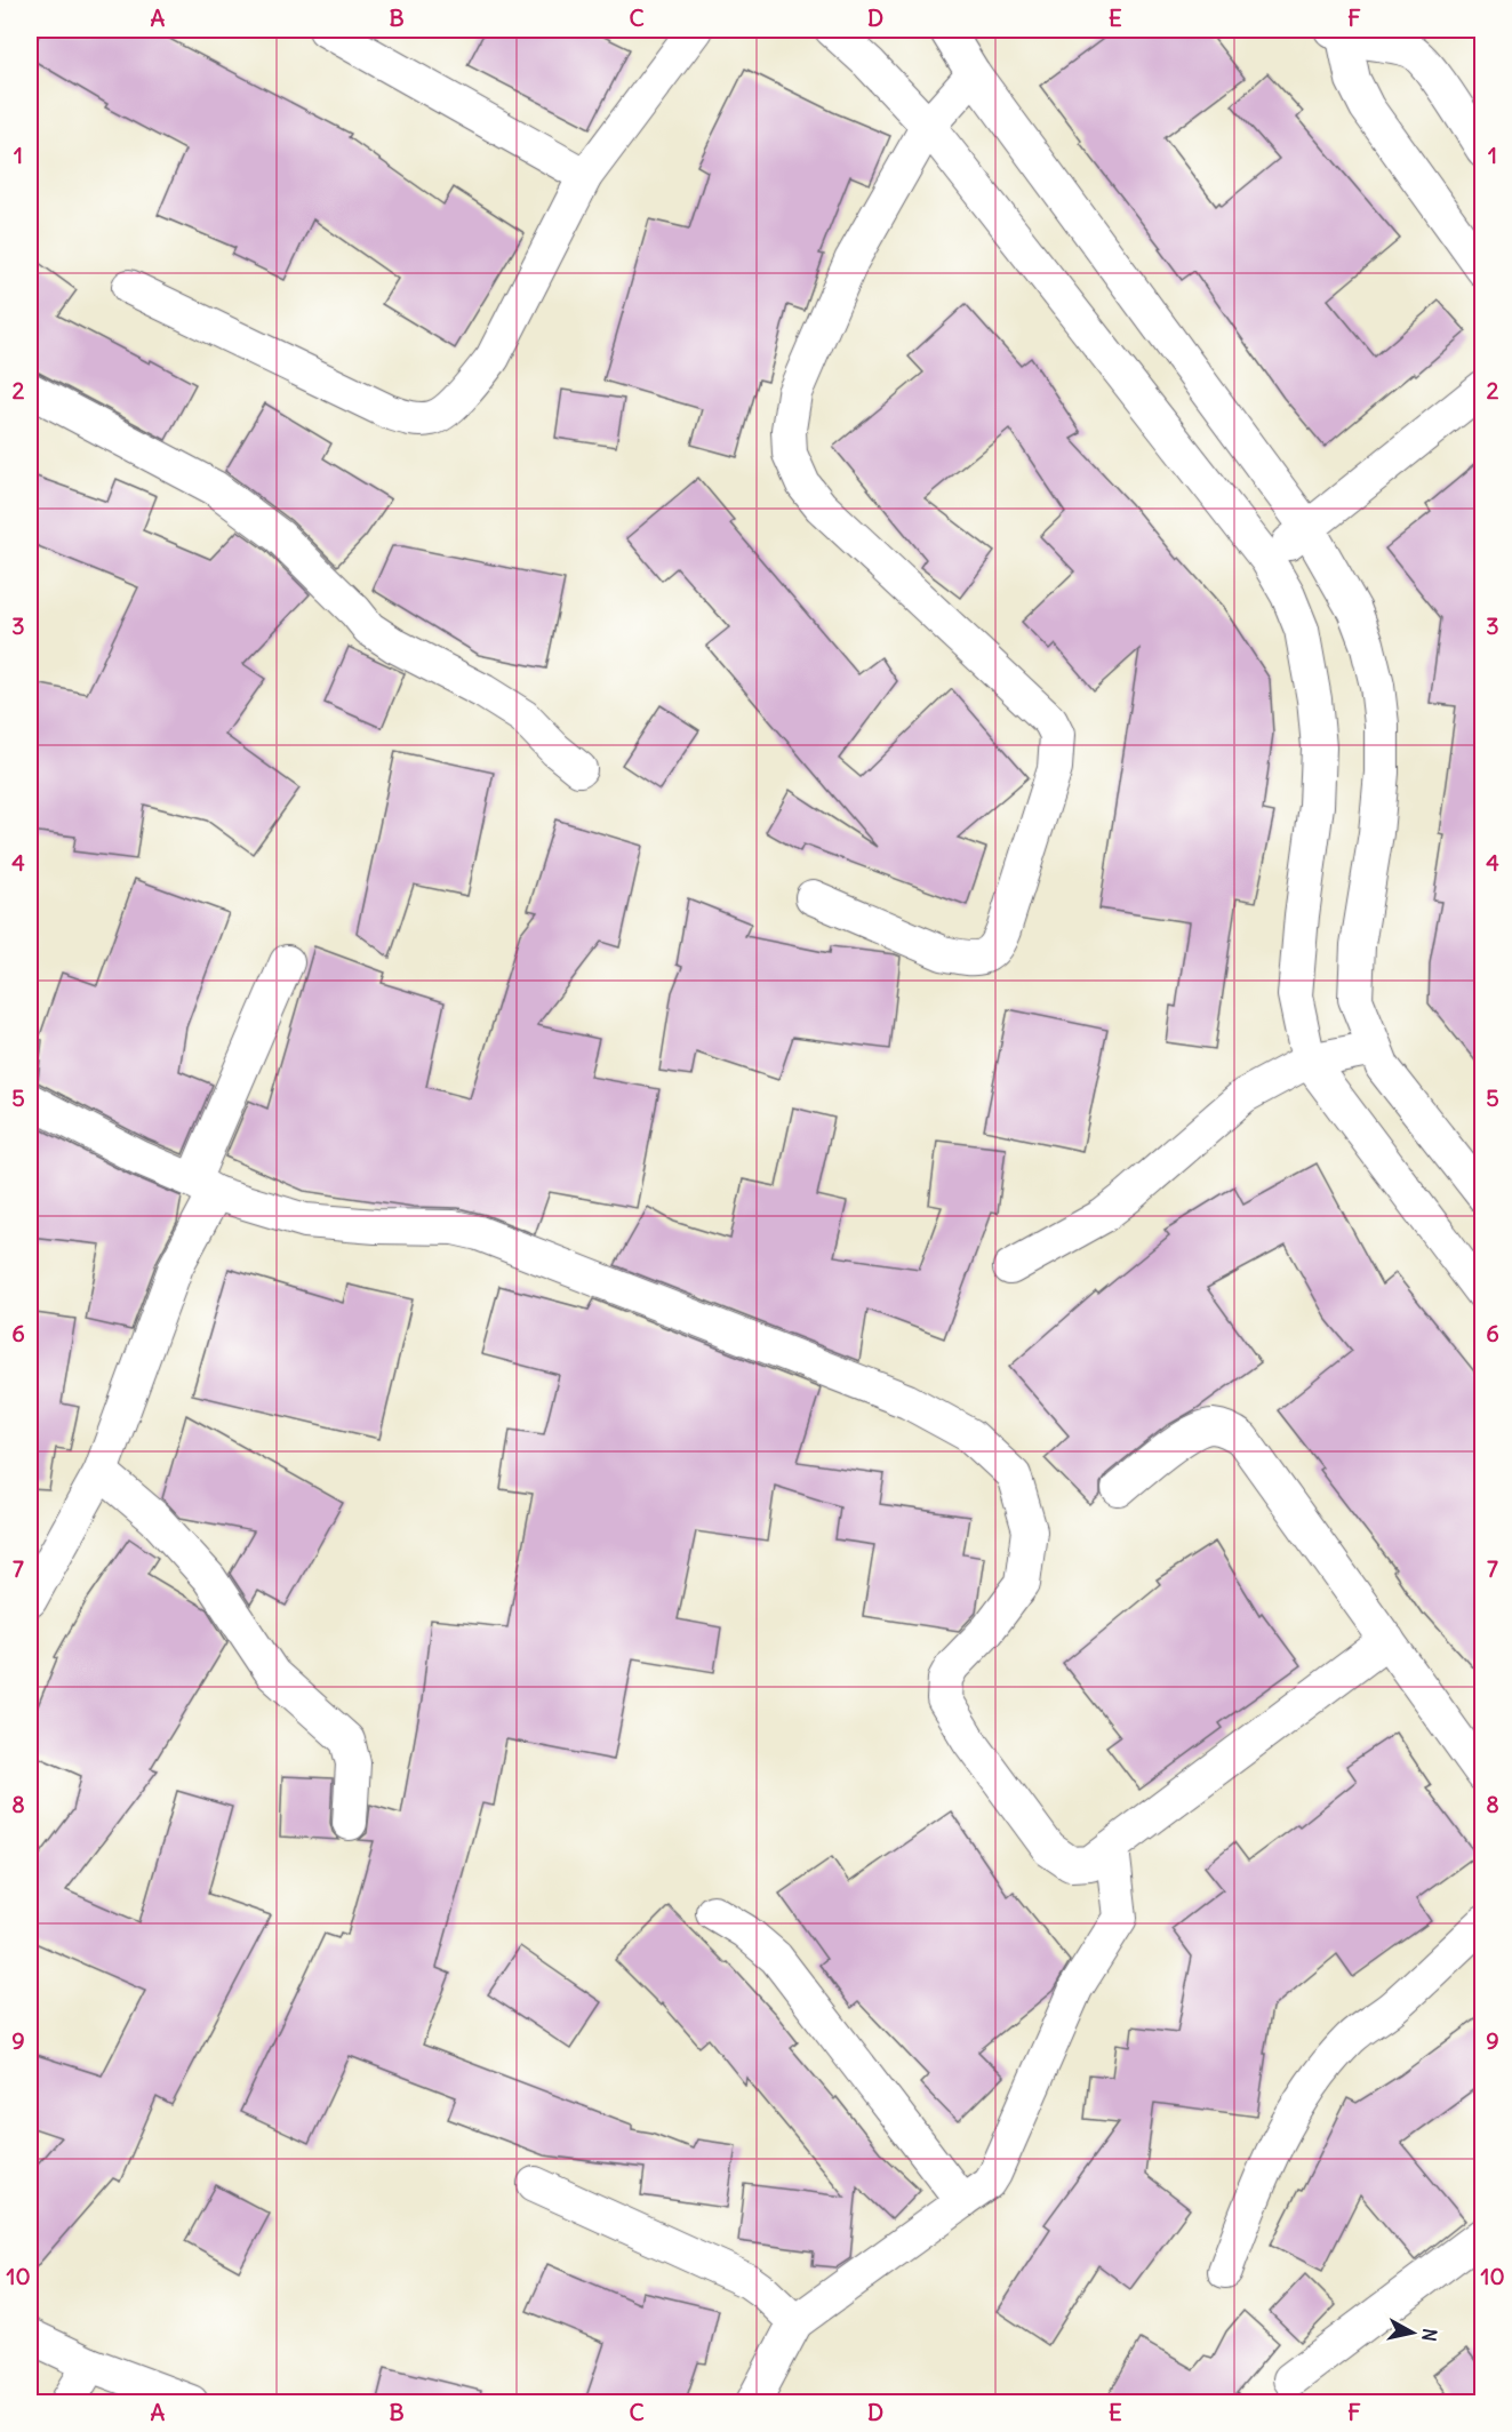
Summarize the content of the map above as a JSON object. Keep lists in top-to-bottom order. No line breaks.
{"north":"right","grid":{"columns":["A","B","C","D","E","F"],"rows":["1","2","3","4","5","6","7","8","9","10"]}}
